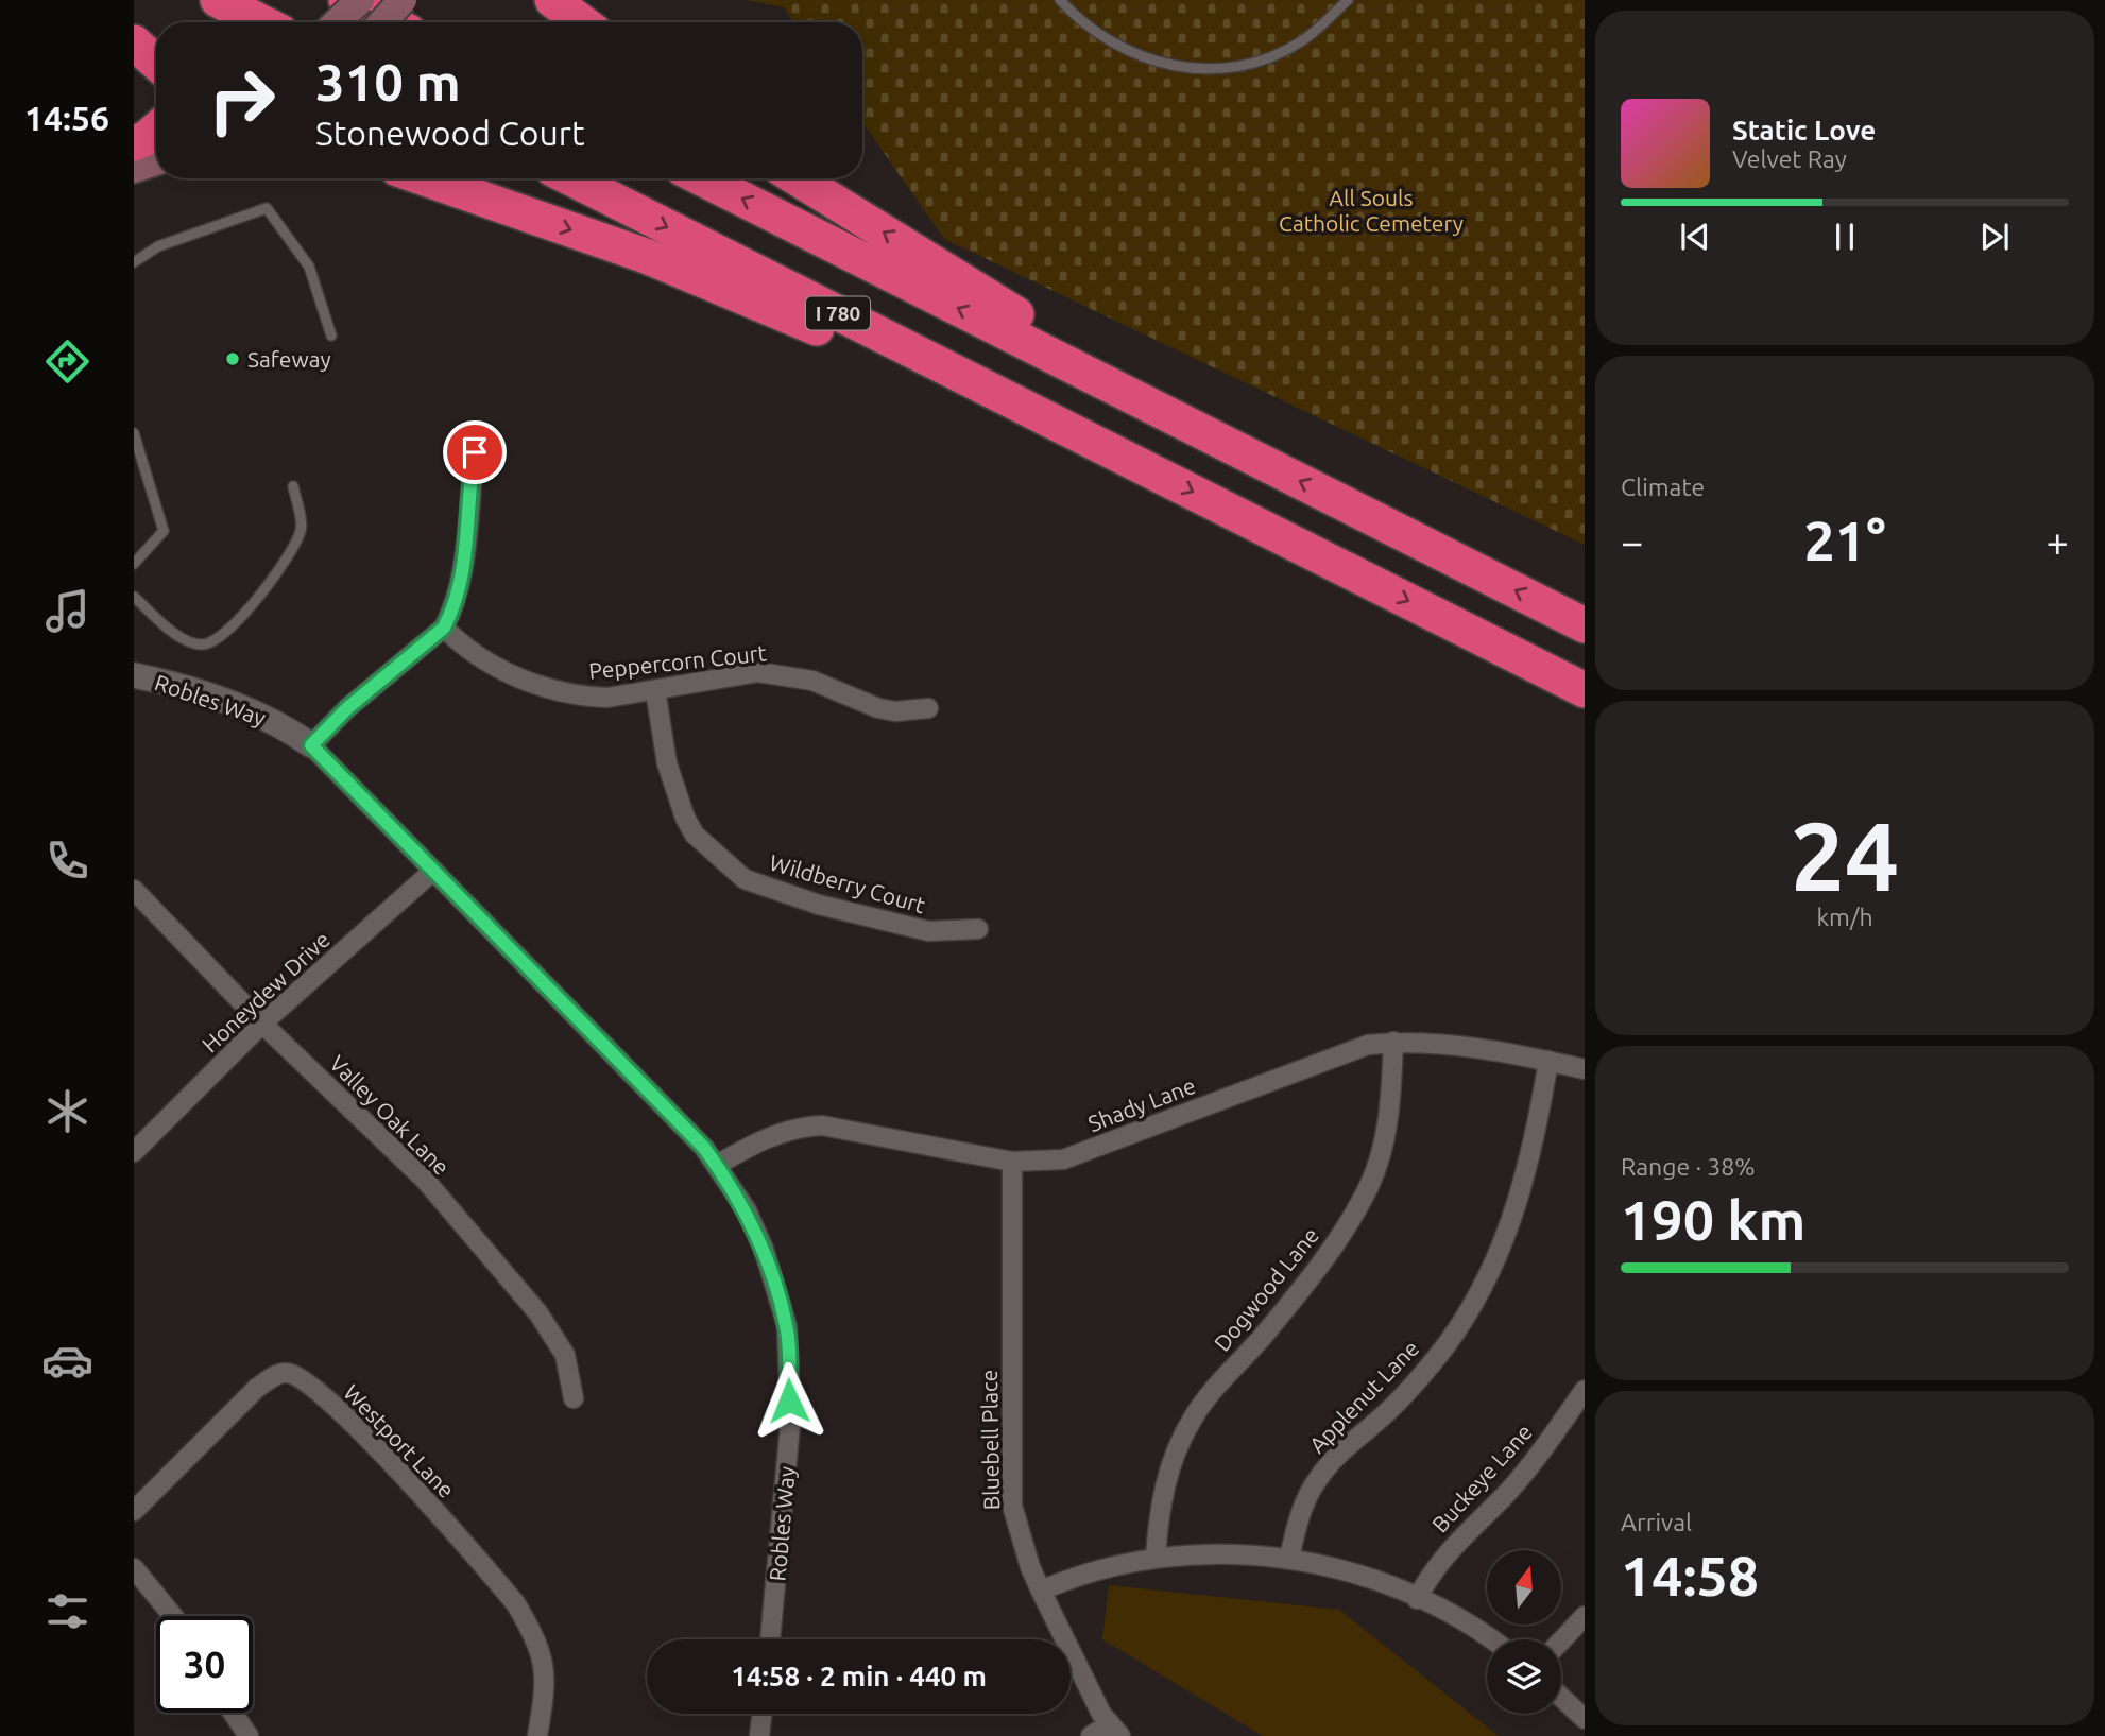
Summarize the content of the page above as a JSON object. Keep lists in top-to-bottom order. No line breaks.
{"streets":{"highway":["I 780"],"street":["Peppercorn Court","Robles Way","Wildberry Court","Honeydew Drive","Shady Lane","Valley Oak Lane","Dogwood Lane","Applenut Lane","Bluebell Place","Westport Lane","Buckeye Lane"]},"crossings":[["Peppercorn Court","Wildberry Court"],["Robles Way","Honeydew Drive"],["Robles Way","Shady Lane"],["Honeydew Drive","Valley Oak Lane"],["Shady Lane","Dogwood Lane"],["Shady Lane","Applenut Lane"],["Shady Lane","Bluebell Place"]],"parks":["All Souls Catholic Cemetery"],"places":["Safeway"],"north":"top","page":{"tabs":"14:56","turn":["310 m","Stonewood Court"],"song":["Static Love","Velvet Ray"],"tile":["Climate",["24","km/h"],["Range · 38%","190 km"],["Arrival","14:58"]],"heat":["−","21°","+"],"limit":"30","trip":"14:58 · 2 min · 440 m"}}
